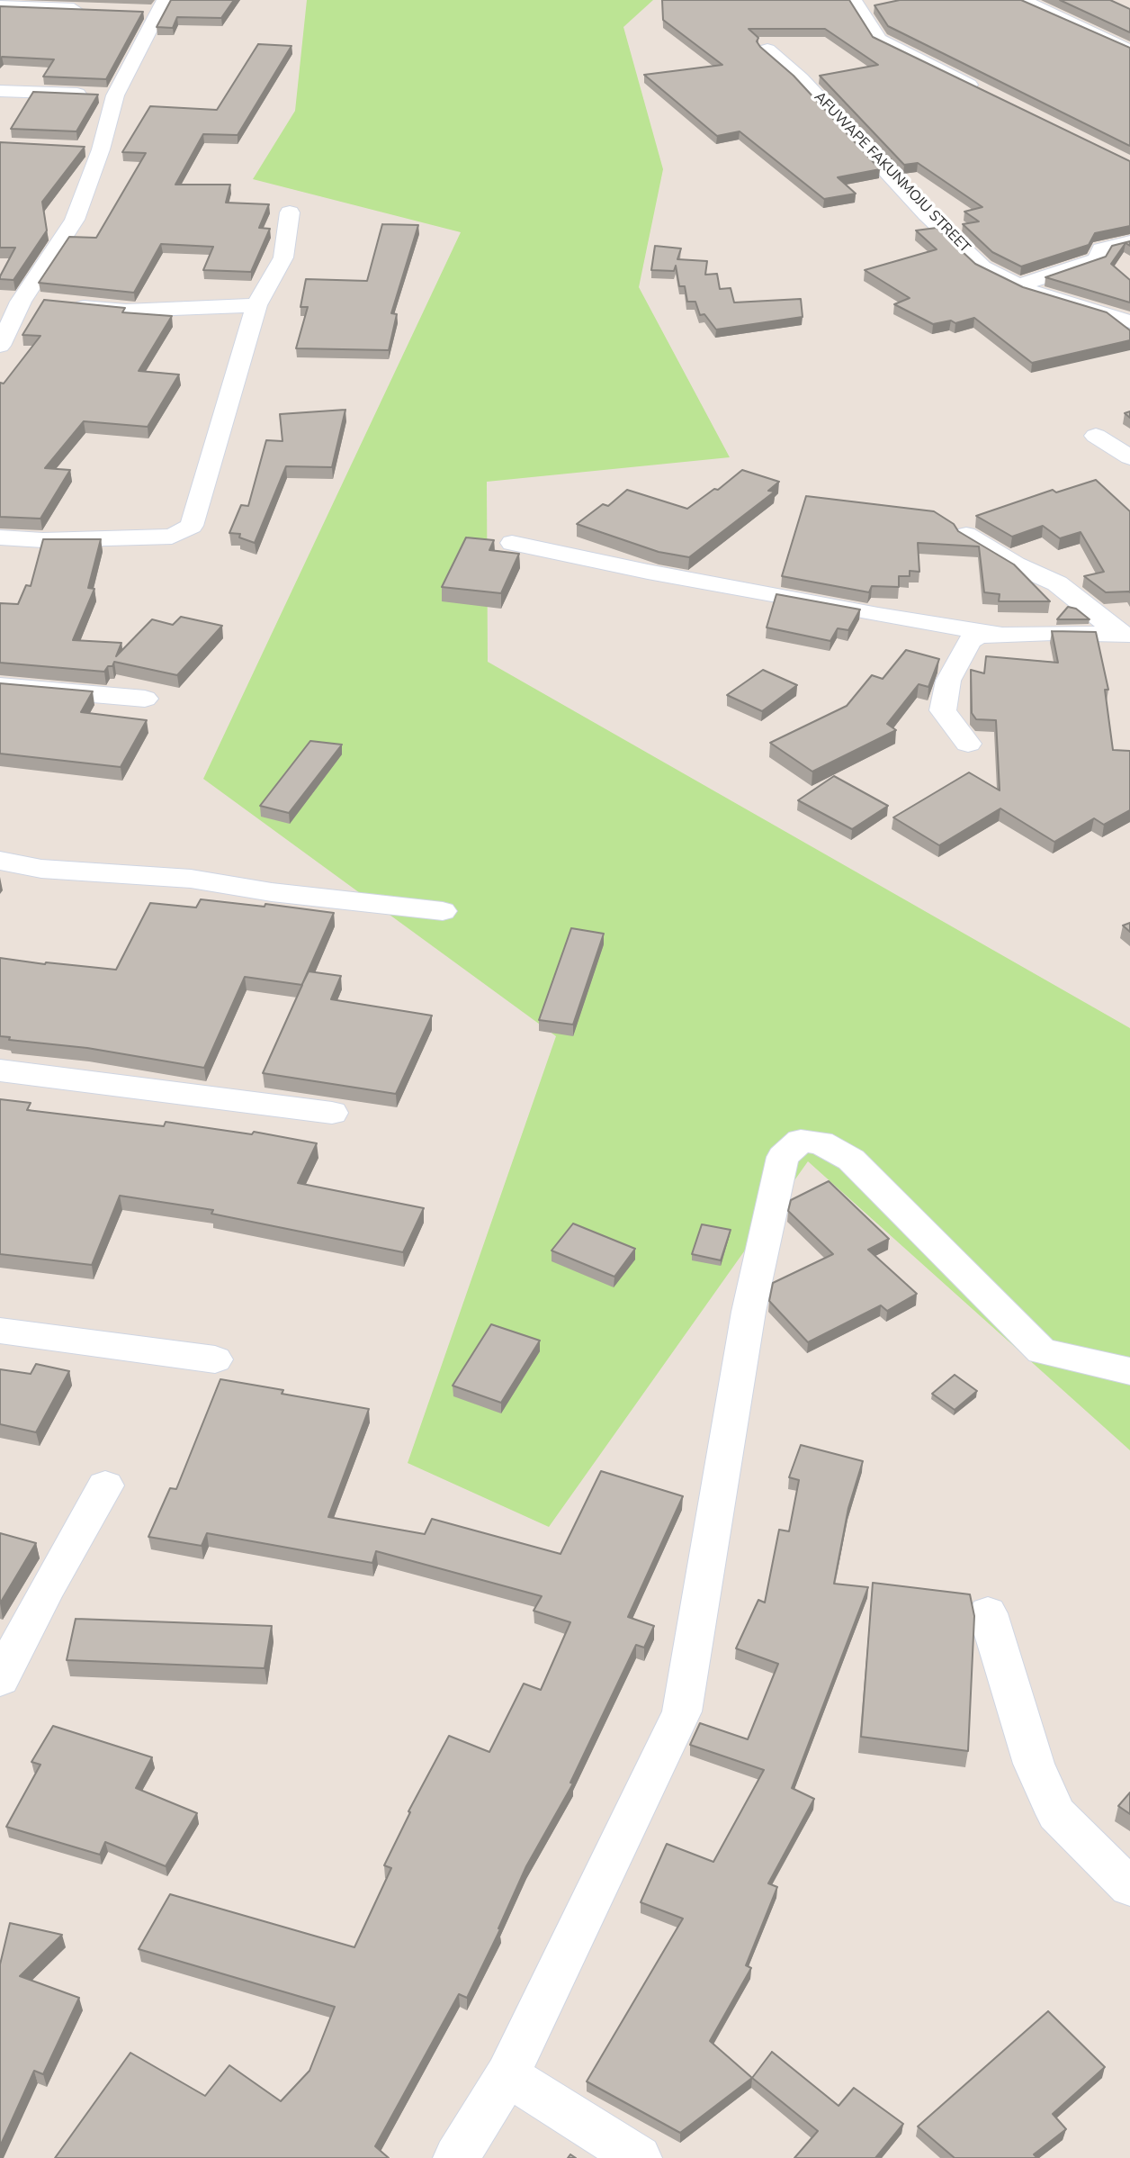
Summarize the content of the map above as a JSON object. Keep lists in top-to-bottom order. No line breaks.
{"streets":{"street":["AFUWAPE FAKUNMOJU STREET"]}}
